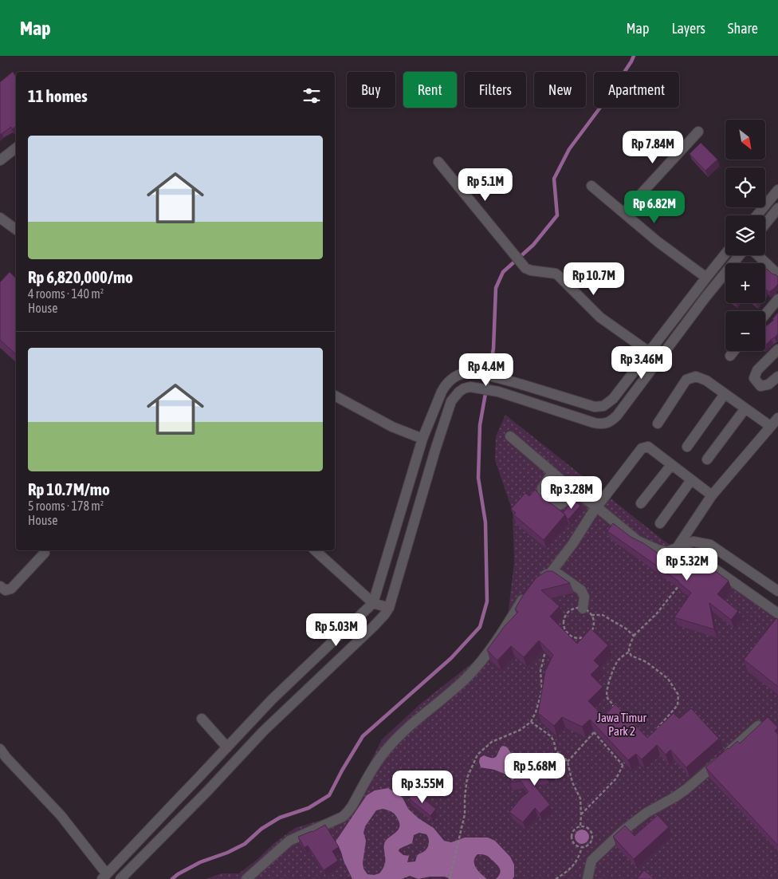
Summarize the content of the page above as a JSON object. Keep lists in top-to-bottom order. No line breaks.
{"parks":["Jawa Timur Park 2"],"north":"bottom right","page":{"header":"Map","nav":["Map","Layers","Share"],"chip":["Buy","Rent","Filters","New","Apartment"],"heading":"11 homes","map_buttons":["+","−"],"list":[{"name":"Rp 6,820,000/mo","note":"4 rooms · 140 m² · House"},{"name":"Rp 10.7M/mo","note":"5 rooms · 178 m² · House"}],"price":["Rp 7.84M","Rp 5.1M","Rp 6.82M","Rp 10.7M","Rp 3.46M","Rp 4.4M","Rp 3.28M","Rp 5.32M","Rp 5.03M","Rp 5.68M","Rp 3.55M"]}}
